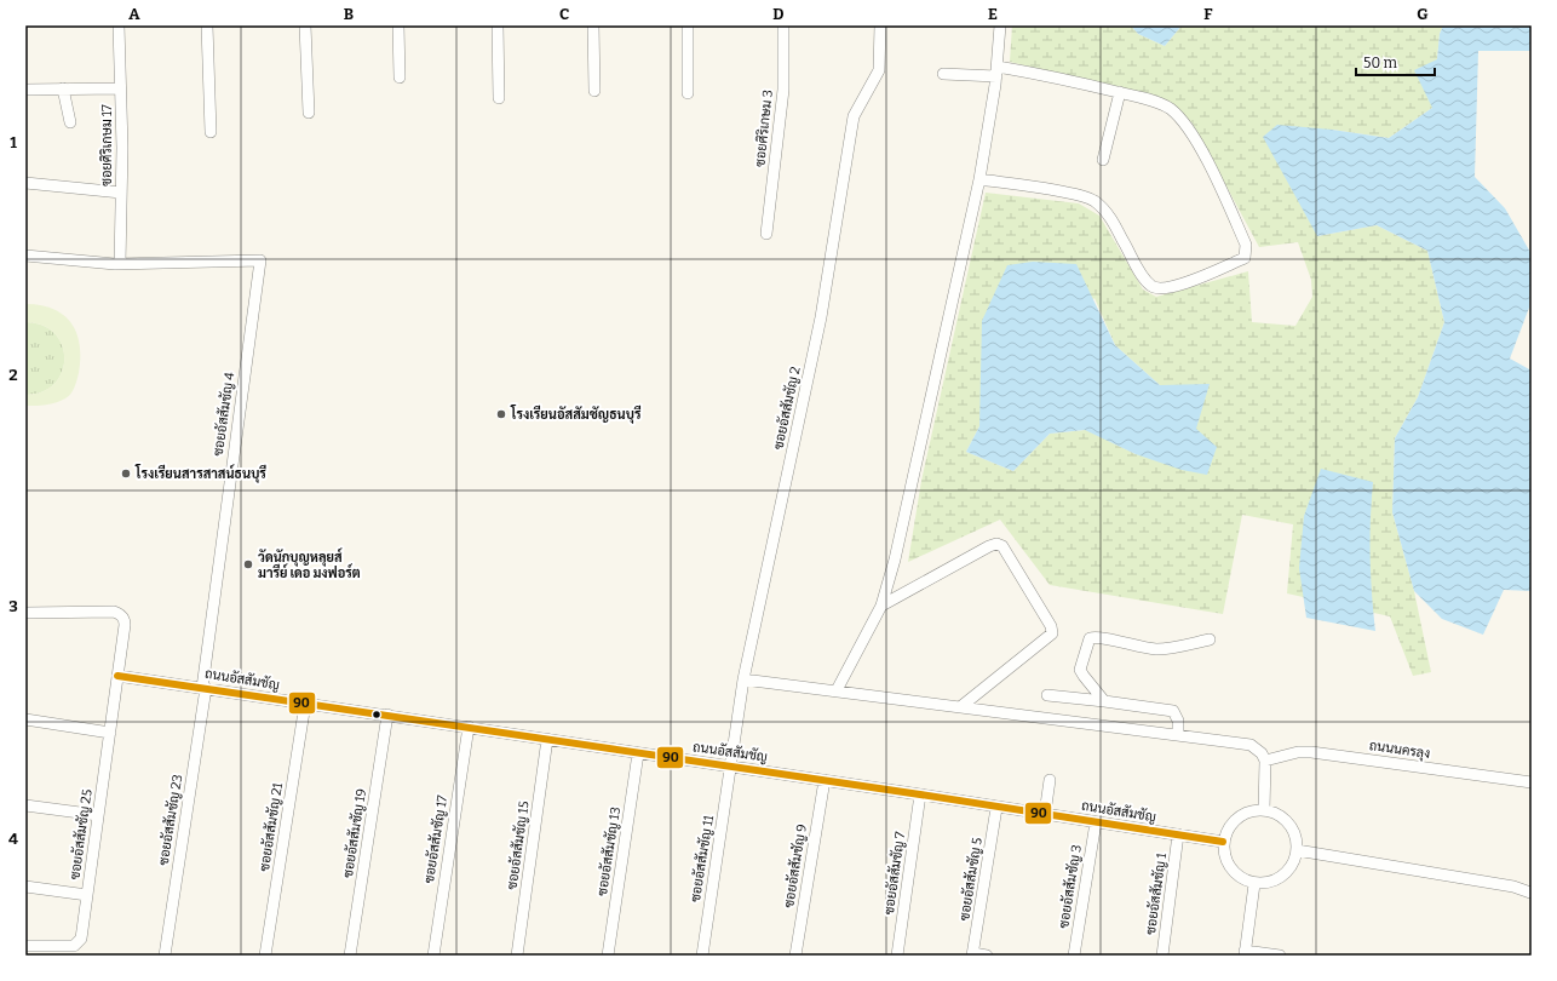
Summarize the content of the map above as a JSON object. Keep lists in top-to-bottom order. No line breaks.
{"streets":{"street":["ซอยศิริเกษม 3","ซอยศิริเกษม 17","ซอยอัสสัมชัญ 2","ซอยอัสสัมชัญ 4","ถนนอัสสัมชัญ","ถนนนครลุง","ซอยอัสสัมชัญ 23","ซอยอัสสัมชัญ 21","ซอยอัสสัมชัญ 19","ซอยอัสสัมชัญ 25","ซอยอัสสัมชัญ 17","ซอยอัสสัมชัญ 15","ซอยอัสสัมชัญ 13","ซอยอัสสัมชัญ 11","ซอยอัสสัมชัญ 9","ซอยอัสสัมชัญ 7","ซอยอัสสัมชัญ 5","ซอยอัสสัมชัญ 3","ซอยอัสสัมชัญ 1"]},"crossings":[["ซอยศิริเกษม 17","ซอยอัสสัมชัญ 4"],["ซอยอัสสัมชัญ 2","ถนนอัสสัมชัญ"],["ซอยอัสสัมชัญ 2","ซอยอัสสัมชัญ 11"],["ซอยอัสสัมชัญ 4","ถนนอัสสัมชัญ"],["ซอยอัสสัมชัญ 4","ซอยอัสสัมชัญ 23"],["ถนนอัสสัมชัญ","ซอยอัสสัมชัญ 23"],["ถนนอัสสัมชัญ","ซอยอัสสัมชัญ 21"],["ถนนอัสสัมชัญ","ซอยอัสสัมชัญ 19"],["ถนนอัสสัมชัญ","ซอยอัสสัมชัญ 25"],["ถนนอัสสัมชัญ","ซอยอัสสัมชัญ 17"],["ถนนอัสสัมชัญ","ซอยอัสสัมชัญ 15"],["ถนนอัสสัมชัญ","ซอยอัสสัมชัญ 13"],["ถนนอัสสัมชัญ","ซอยอัสสัมชัญ 11"],["ถนนอัสสัมชัญ","ซอยอัสสัมชัญ 9"],["ถนนอัสสัมชัญ","ซอยอัสสัมชัญ 7"],["ถนนอัสสัมชัญ","ซอยอัสสัมชัญ 5"],["ถนนอัสสัมชัญ","ซอยอัสสัมชัญ 3"],["ถนนอัสสัมชัญ","ซอยอัสสัมชัญ 1"]],"places":["โรงเรียนอัสสัมชัญธนบุรี","โรงเรียนสารสาสน์ธนบุรี","วัดนักบุญหลุยส์ มารีย์ เดอ มงฟอร์ต"],"lines":["transit line 90"],"scale_bar":"50 m","grid":{"columns":["A","B","C","D","E","F","G"],"rows":["1","2","3","4"]}}
